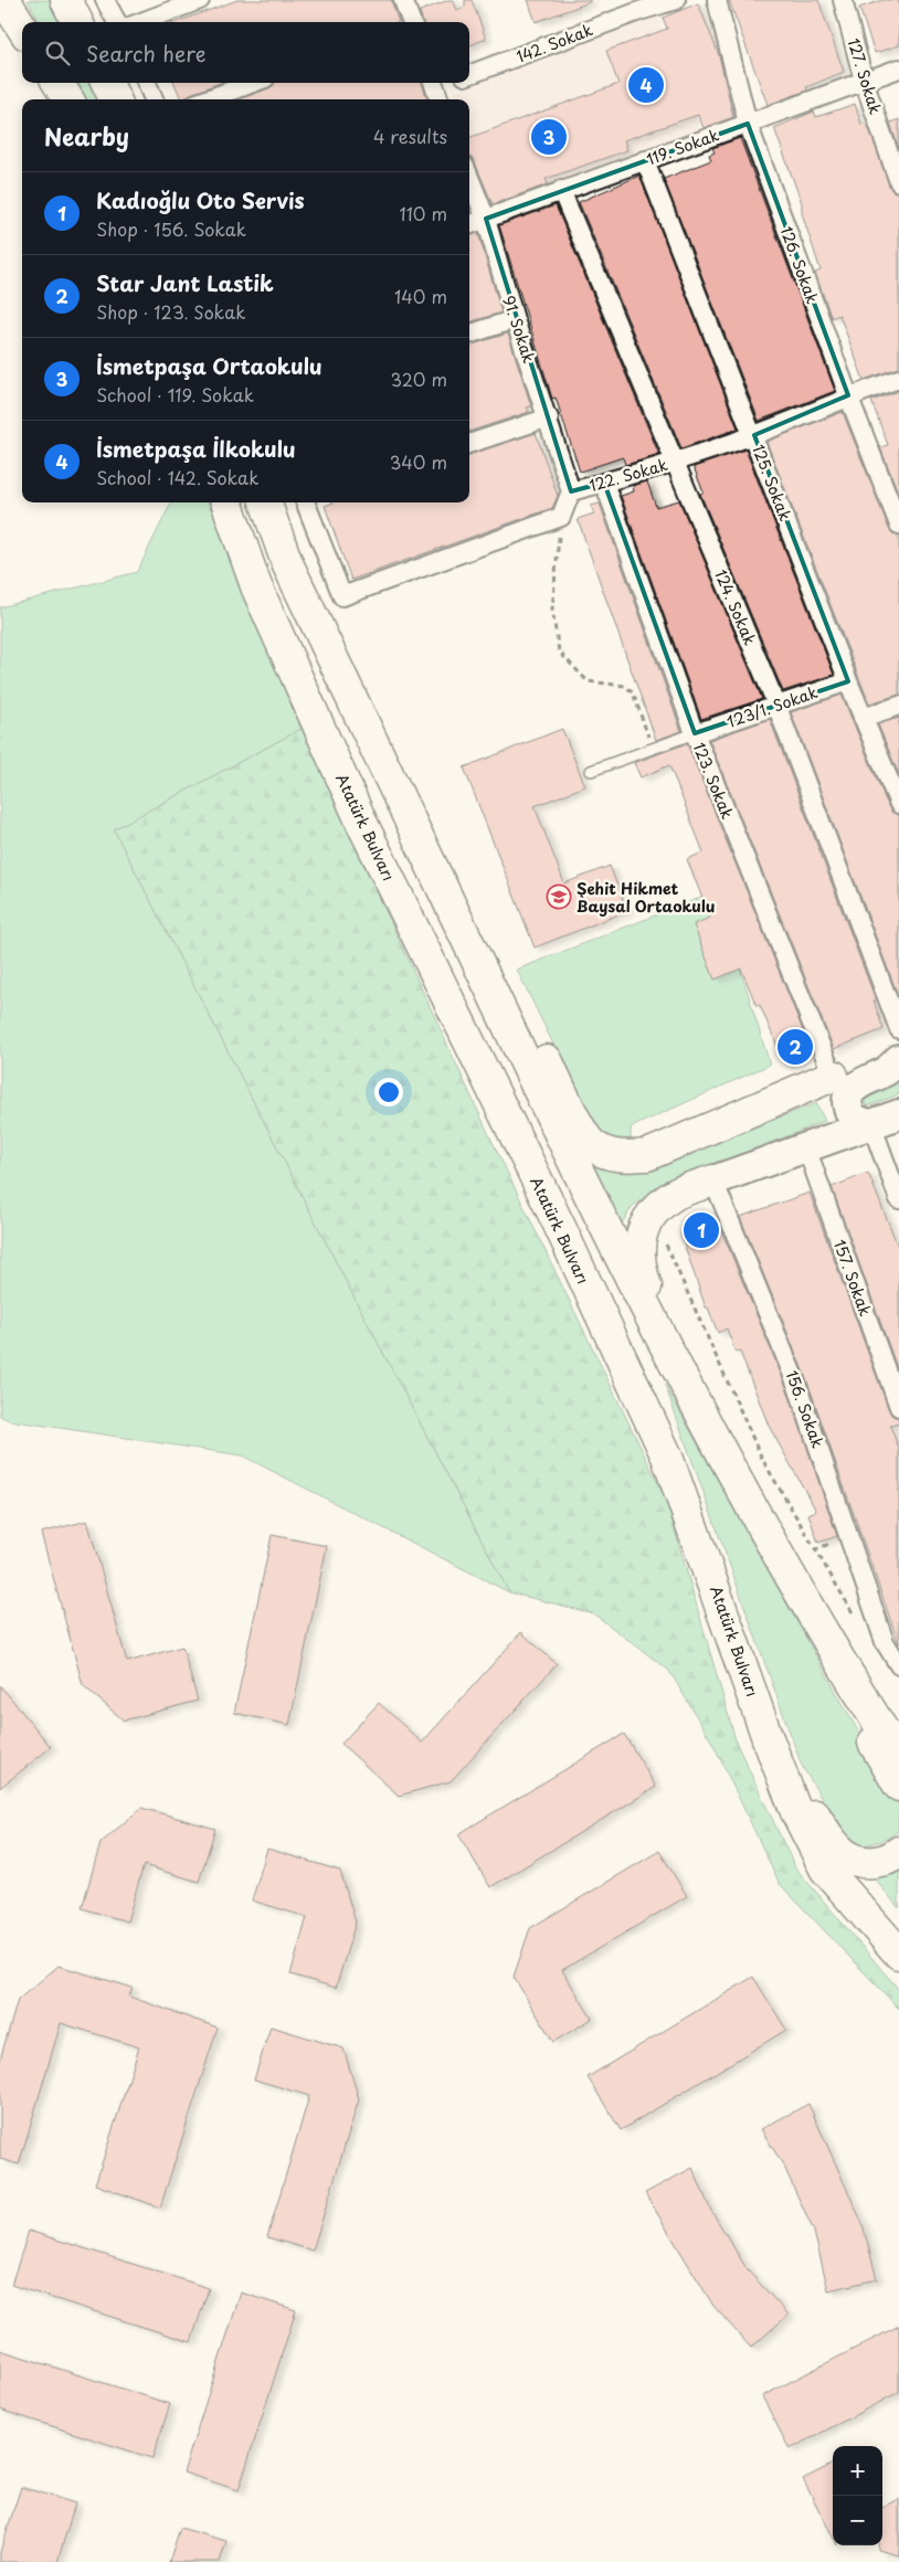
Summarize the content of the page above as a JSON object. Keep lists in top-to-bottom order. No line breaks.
{"streets":{"highway":["Atatürk Bulvarı"],"street":["142. Sokak","127. Sokak","119. Sokak","126. Sokak","91. Sokak","122. Sokak","125. Sokak","124. Sokak","123/1. Sokak","123. Sokak","157. Sokak","156. Sokak"]},"crossings":[["127. Sokak","119. Sokak"],["119. Sokak","126. Sokak"],["119. Sokak","91. Sokak"],["119. Sokak","125. Sokak"],["119. Sokak","124. Sokak"],["126. Sokak","122. Sokak"],["91. Sokak","122. Sokak"],["122. Sokak","125. Sokak"],["122. Sokak","124. Sokak"],["122. Sokak","123. Sokak"],["125. Sokak","123/1. Sokak"],["124. Sokak","123/1. Sokak"],["123/1. Sokak","123. Sokak"]],"places":{"school or university":["Şehit Hikmet Baysal Ortaokulu"]},"page":{"search":"Search here","pins":["4","3","2","1"],"heading":["Nearby","4 results"],"list":[{"mark":"1","name":"Kadıoğlu Oto Servis","note":"Shop · 156. Sokak","value":"110 m"},{"mark":"2","name":"Star Jant Lastik","note":"Shop · 123. Sokak","value":"140 m"},{"mark":"3","name":"İsmetpaşa Ortaokulu","note":"School · 119. Sokak","value":"320 m"},{"mark":"4","name":"İsmetpaşa İlkokulu","note":"School · 142. Sokak","value":"340 m"}],"map_buttons":["+","−"]}}
